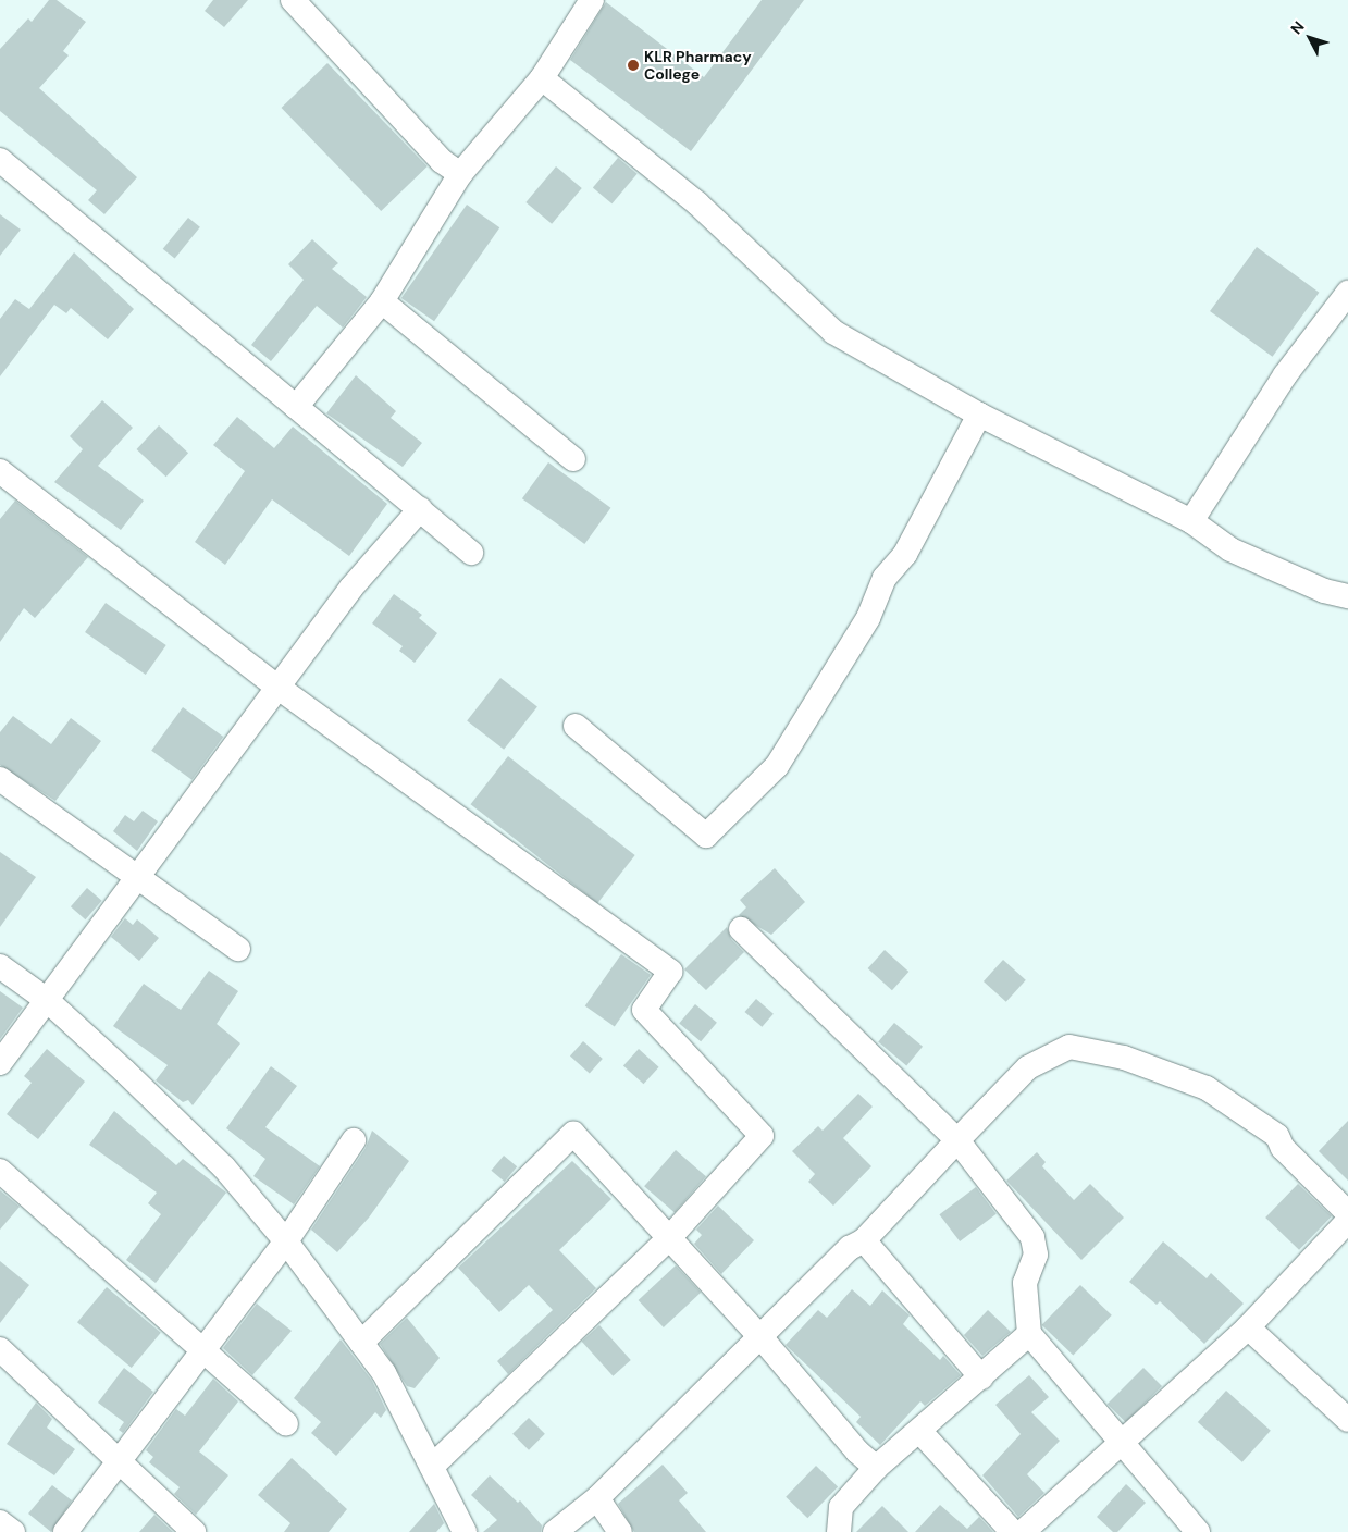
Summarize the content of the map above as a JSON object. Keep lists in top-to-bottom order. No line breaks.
{"places":["KLR Pharmacy College"],"north":"top left"}
